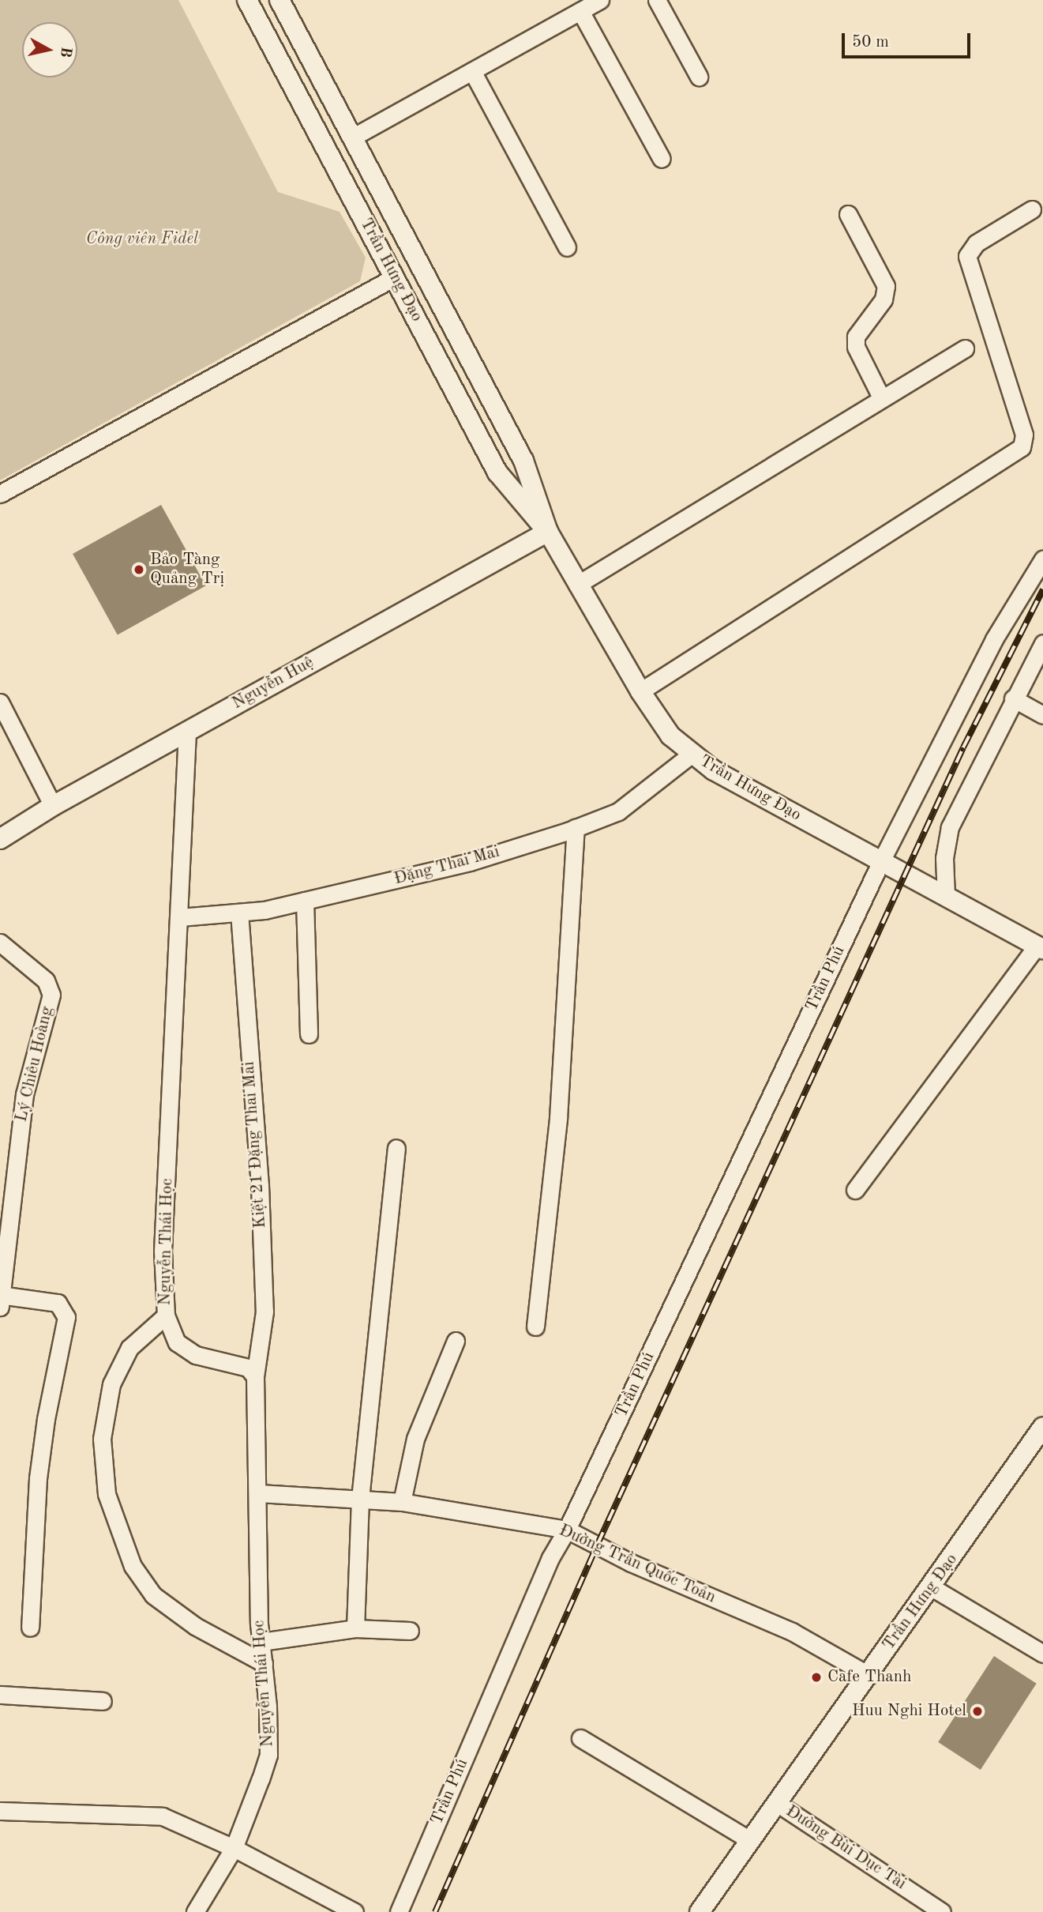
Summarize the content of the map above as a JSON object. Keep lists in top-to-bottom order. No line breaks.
{"streets":{"street":["Trần Hưng Đạo","Nguyễn Huệ","Đặng Thai Mai","Trần Phú","Lý Chiêu Hoàng","Kiệt 21 Đặng Thai Mai","Nguyễn Thái Học","Đường Trần Quốc Toản","Đường Bùi Dục Tài"]},"crossings":[["Trần Hưng Đạo","Nguyễn Huệ"],["Trần Hưng Đạo","Đặng Thai Mai"],["Trần Hưng Đạo","Trần Phú"],["Trần Hưng Đạo","Đường Trần Quốc Toản"],["Trần Hưng Đạo","Đường Bùi Dục Tài"],["Nguyễn Huệ","Nguyễn Thái Học"],["Đặng Thai Mai","Kiệt 21 Đặng Thai Mai"],["Đặng Thai Mai","Nguyễn Thái Học"],["Trần Phú","Đường Trần Quốc Toản"],["Kiệt 21 Đặng Thai Mai","Nguyễn Thái Học"],["Nguyễn Thái Học","Đường Trần Quốc Toản"]],"parks":["Công viên Fidel"],"places":["Bảo Tàng Quảng Trị","Cafe Thanh","Huu Nghi Hotel"],"scale_bar":"50 m","north":"right"}
